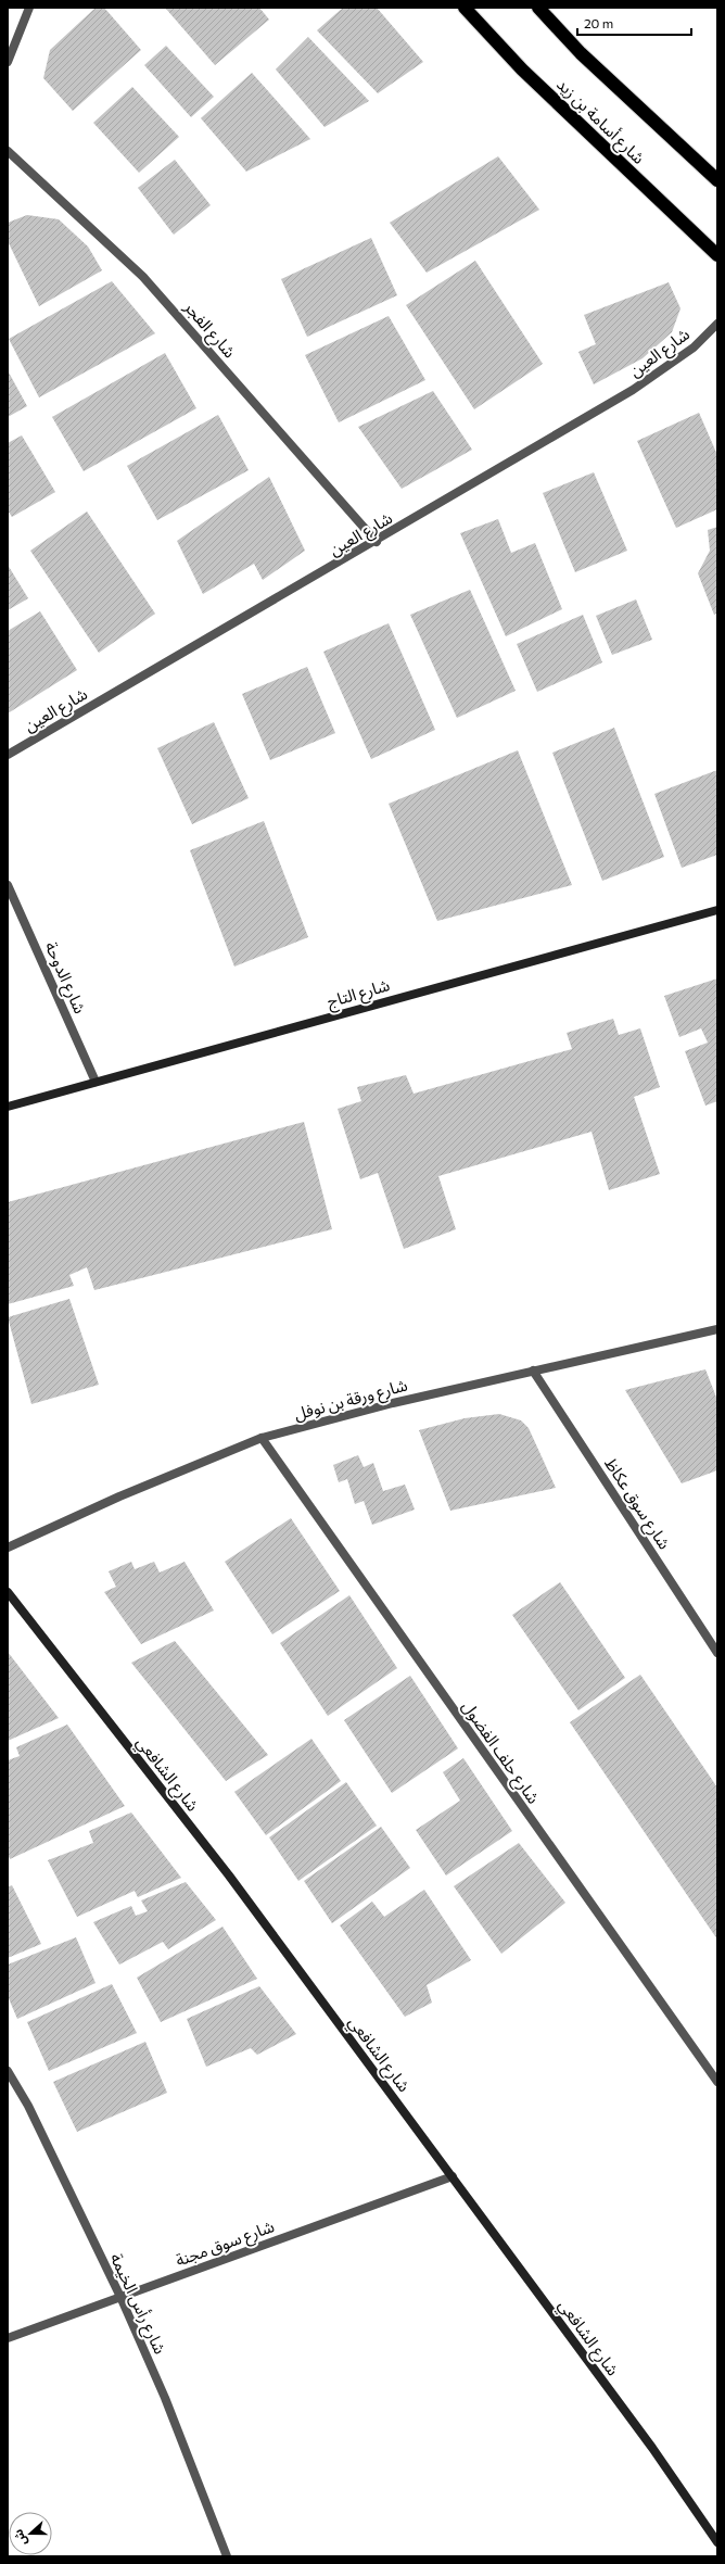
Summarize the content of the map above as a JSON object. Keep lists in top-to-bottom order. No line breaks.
{"streets":{"highway":["شارع أسامة بن زيد"],"street":["شارع الفجر","شارع العين","شارع الدوحة","شارع التاج","شارع ورقة بن نوفل","شارع سوق عكاظ","شارع حلف الفضول","شارع الشافعي","شارع سوق مجنة","شارع رأس الخيمة"]},"crossings":[["شارع الفجر","شارع العين"],["شارع الدوحة","شارع التاج"],["شارع ورقة بن نوفل","شارع سوق عكاظ"],["شارع ورقة بن نوفل","شارع حلف الفضول"],["شارع الشافعي","شارع سوق مجنة"],["شارع سوق مجنة","شارع رأس الخيمة"]],"scale_bar":"20 m","north":"left"}
